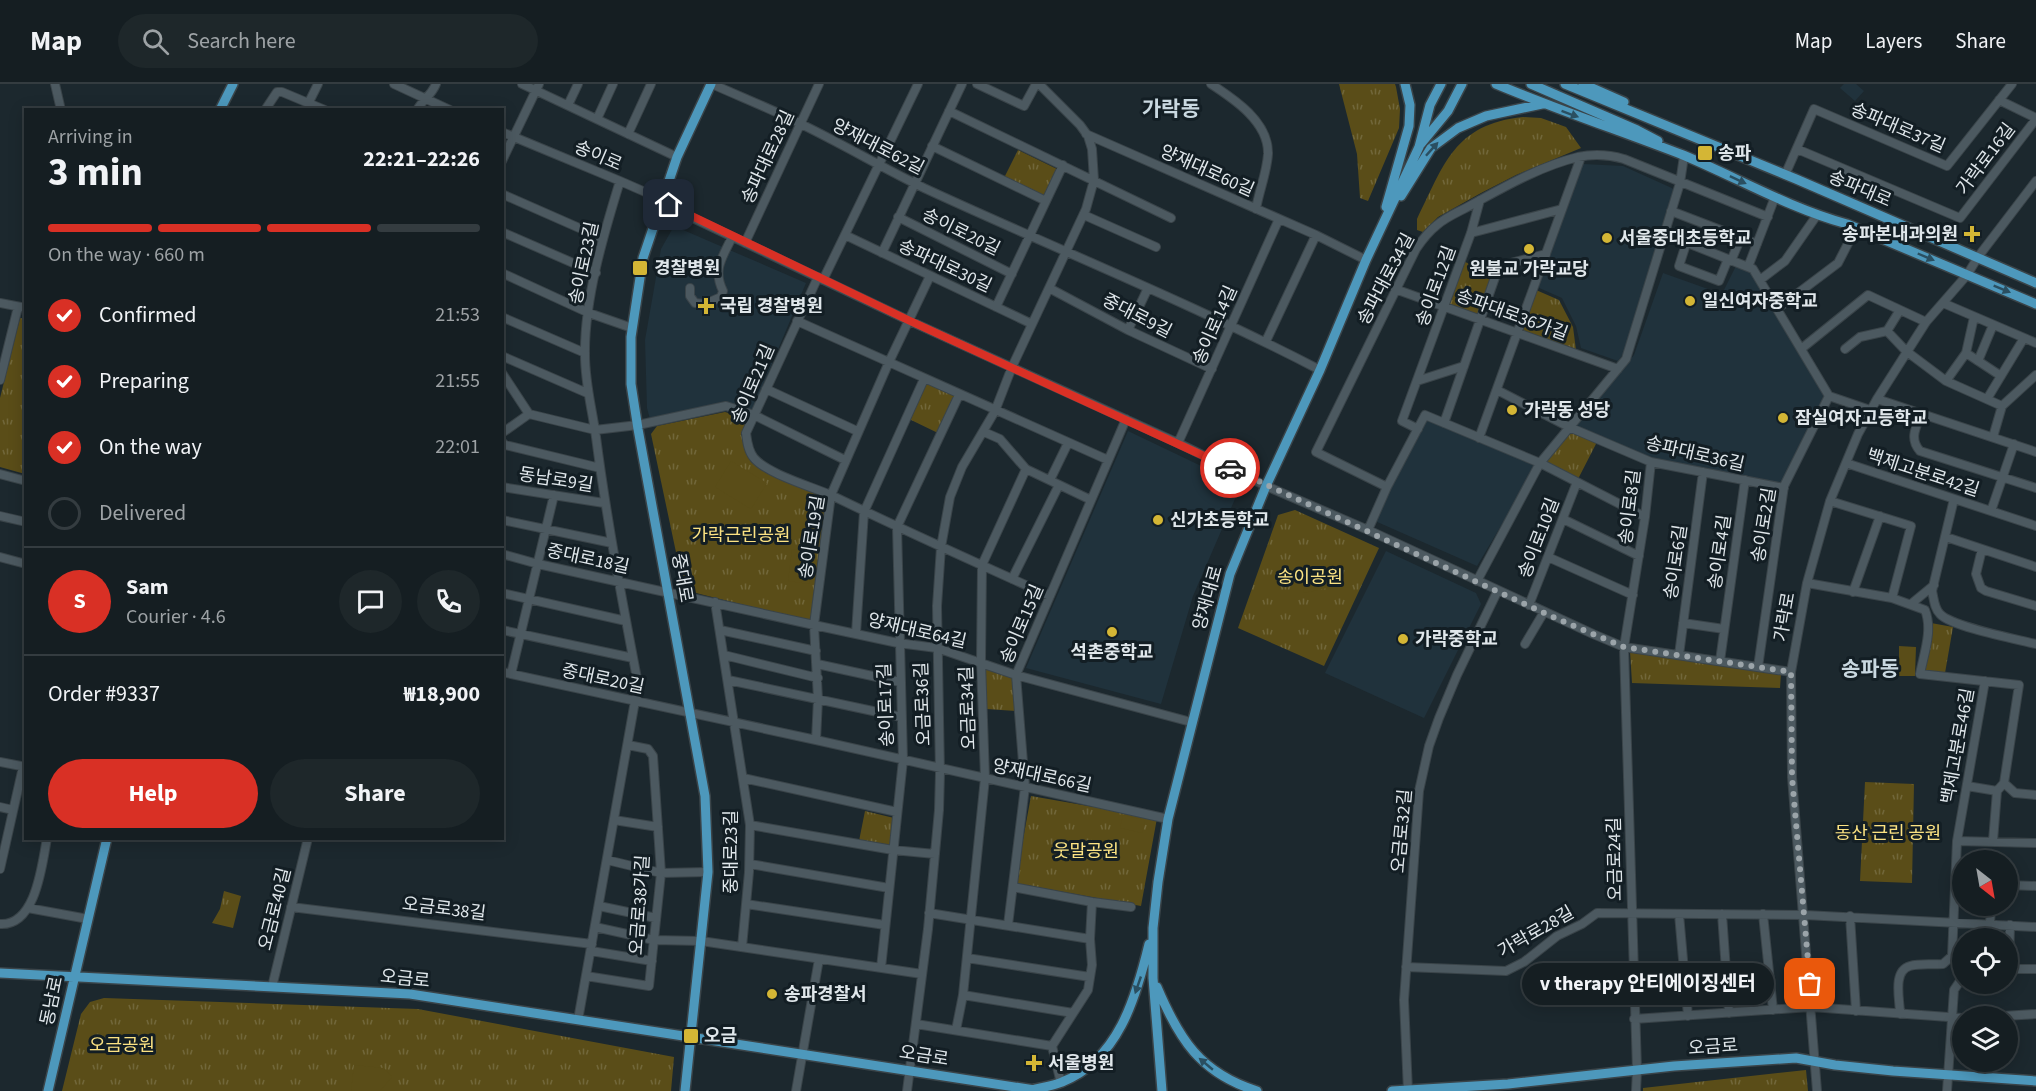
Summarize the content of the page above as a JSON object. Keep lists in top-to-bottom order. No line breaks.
{"streets":{"main road":["송파대로","중대로","양재대로","오금로","동남로"],"street":["송파대로37길","양재대로62길","송이로","송파대로28길","가락로16길","양재대로60길","송이로20길","송이로23길","송파대로30길","송파대로34길","송이로12길","송파대로36가길","중대로9길","송이로14길","송이로21길","송파대로36길","백제고분로42길","동남로9길","송이로8길","송이로2길","송이로19길","송이로10길","송이로4길","중대로18길","송이로6길","가락로","송이로15길","양재대로64길","중대로20길","오금로36길","송이로17길","오금로34길","백제고분로46길","양재대로66길","오금로32길","중대로23길","오금로24길","오금로38가길","오금로40길","오금로38길","가락로28길"]},"crossings":[["송파대로37길","가락로16길"],["송파대로37길","송파대로"],["양재대로62길","송파대로28길"],["양재대로62길","송이로20길"],["양재대로62길","송이로14길"],["양재대로62길","중대로"],["양재대로62길","양재대로"],["송이로","송파대로28길"],["송이로","송이로23길"],["송이로","송이로14길"],["송이로","송이로21길"],["송이로","송이로8길"],["송이로","송이로2길"],["송이로","송이로19길"],["송이로","송이로10길"],["송이로","송이로4길"],["송이로","송이로6길"],["송이로","중대로"],["송이로","양재대로"],["송이로","가락로"],["송이로","송이로15길"],["송이로","오금로36길"],["송이로","오금로32길"],["송이로","오금로24길"],["양재대로60길","송이로14길"],["양재대로60길","양재대로"],["송파대로","가락로"],["송이로20길","송파대로30길"],["송이로23길","동남로9길"],["송이로23길","중대로18길"],["송이로23길","중대로20길"],["송파대로34길","송이로12길"],["송파대로34길","송파대로36가길"],["송이로12길","송파대로36가길"],["중대로9길","송이로14길"],["송이로21길","송이로19길"],["송이로21길","송이로15길"],["송이로21길","오금로36길"],["송이로21길","송이로17길"],["송이로21길","오금로34길"],["송파대로36길","송이로8길"],["송파대로36길","송이로2길"],["송파대로36길","송이로4길"],["송파대로36길","송이로6길"],["백제고분로42길","가락로"],["송이로8길","송이로10길"],["송이로8길","오금로24길"],["송이로19길","양재대로64길"],["송이로19길","양재대로66길"],["중대로18길","중대로"],["중대로18길","양재대로64길"],["중대로","양재대로64길"],["중대로","중대로20길"],["중대로","양재대로66길"],["중대로","오금로"],["양재대로","양재대로64길"],["양재대로","양재대로66길"],["가락로","가락로28길"],["가락로","오금로"],["송이로15길","양재대로64길"],["송이로15길","양재대로66길"],["양재대로64길","오금로36길"],["양재대로64길","송이로17길"],["양재대로64길","오금로34길"],["중대로20길","양재대로66길"],["오금로36길","양재대로66길"],["오금로36길","오금로"],["송이로17길","양재대로66길"],["오금로34길","양재대로66길"],["양재대로66길","중대로23길"],["오금로32길","가락로28길"],["오금로32길","오금로"],["오금로24길","가락로28길"],["오금로24길","오금로"],["오금로38가길","오금로38길"],["오금로40길","오금로38길"],["오금로40길","오금로"],["오금로","동남로"]],"districts":["가락동","송파동"],"parks":["가락근린공원","송이공원","동산 근린 공원","웃말공원","오금공원"],"places":{"transit":["송파","경찰병원","오금"],"health":["송파본내과의원","국립 경찰병원","서울병원"],"other":["서울중대초등학교","원불교 가락교당","일신여자중학교","가락동 성당","잠실여자고등학교","신가초등학교","석촌중학교","가락중학교","v therapy 안티에이징센터","송파경찰서"]},"north":"bottom right","page":{"header":"Map","search":"Search here","nav":["Map","Layers","Share"],"heading":["3 min","Arriving in","22:21–22:26"],"panel":["Sam","Courier · 4.6","Order #9337","₩18,900"],"bar":"On the way · 660 m","list":[["Confirmed","21:53"],["Preparing","21:55"],["On the way","22:01"],"Delivered"],"round":"S","buttons":["Help","Share"],"bubble":"v therapy 안티에이징센터"}}
